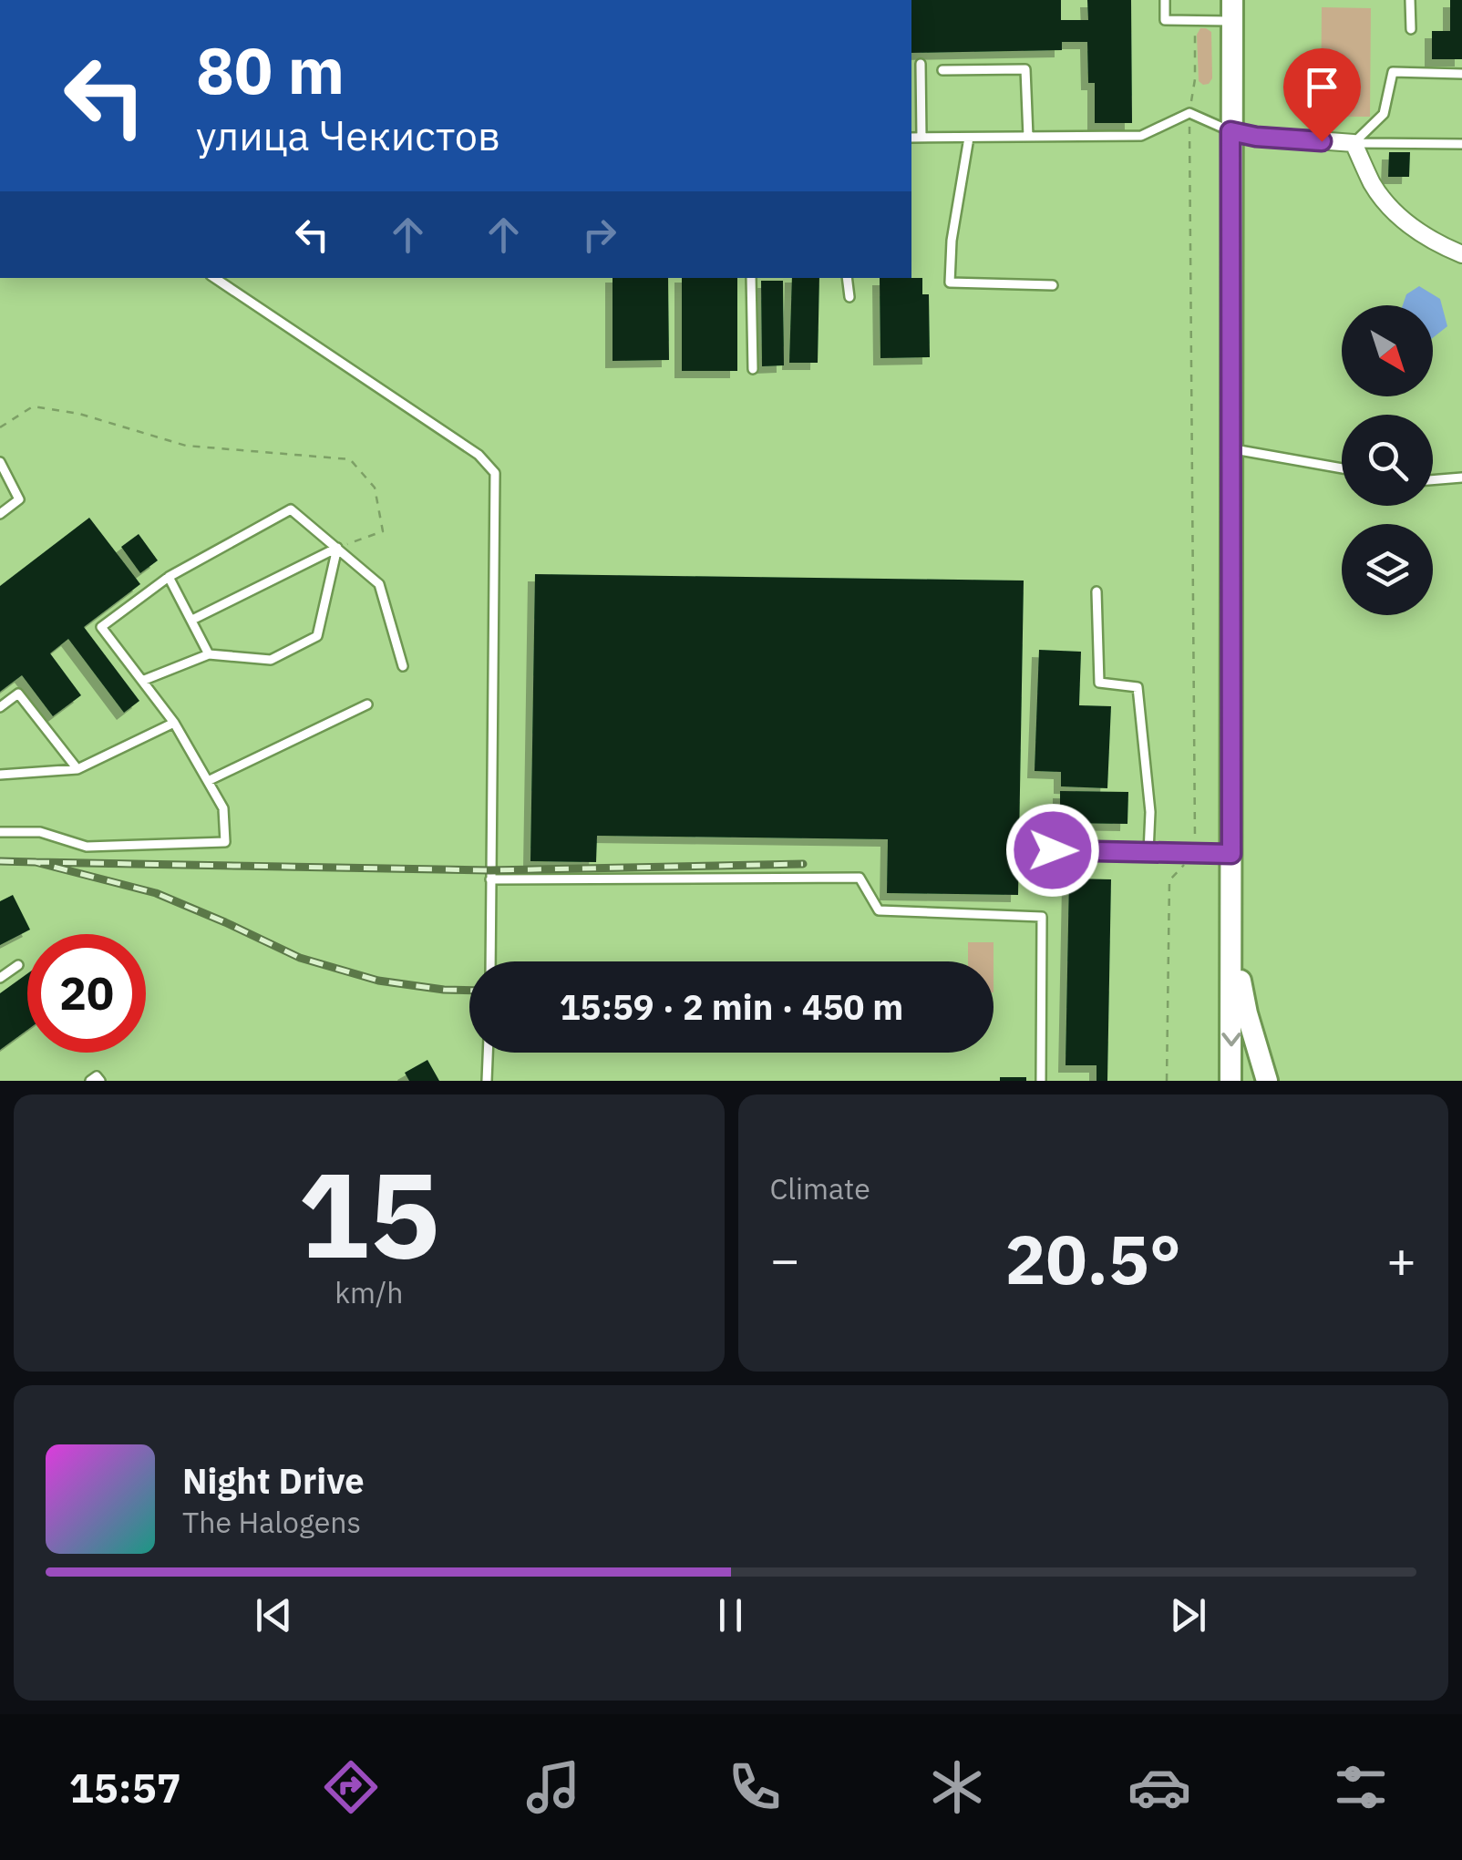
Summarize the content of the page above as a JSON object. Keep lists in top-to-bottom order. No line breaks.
{"north":"bottom right","page":{"turn":["80 m","улица Чекистов"],"limit":"20","trip":"15:59 · 2 min · 450 m","tile":[["15","km/h"],"Climate"],"heat":["−","20.5°","+"],"song":["Night Drive","The Halogens"],"tabs":"15:57"}}
